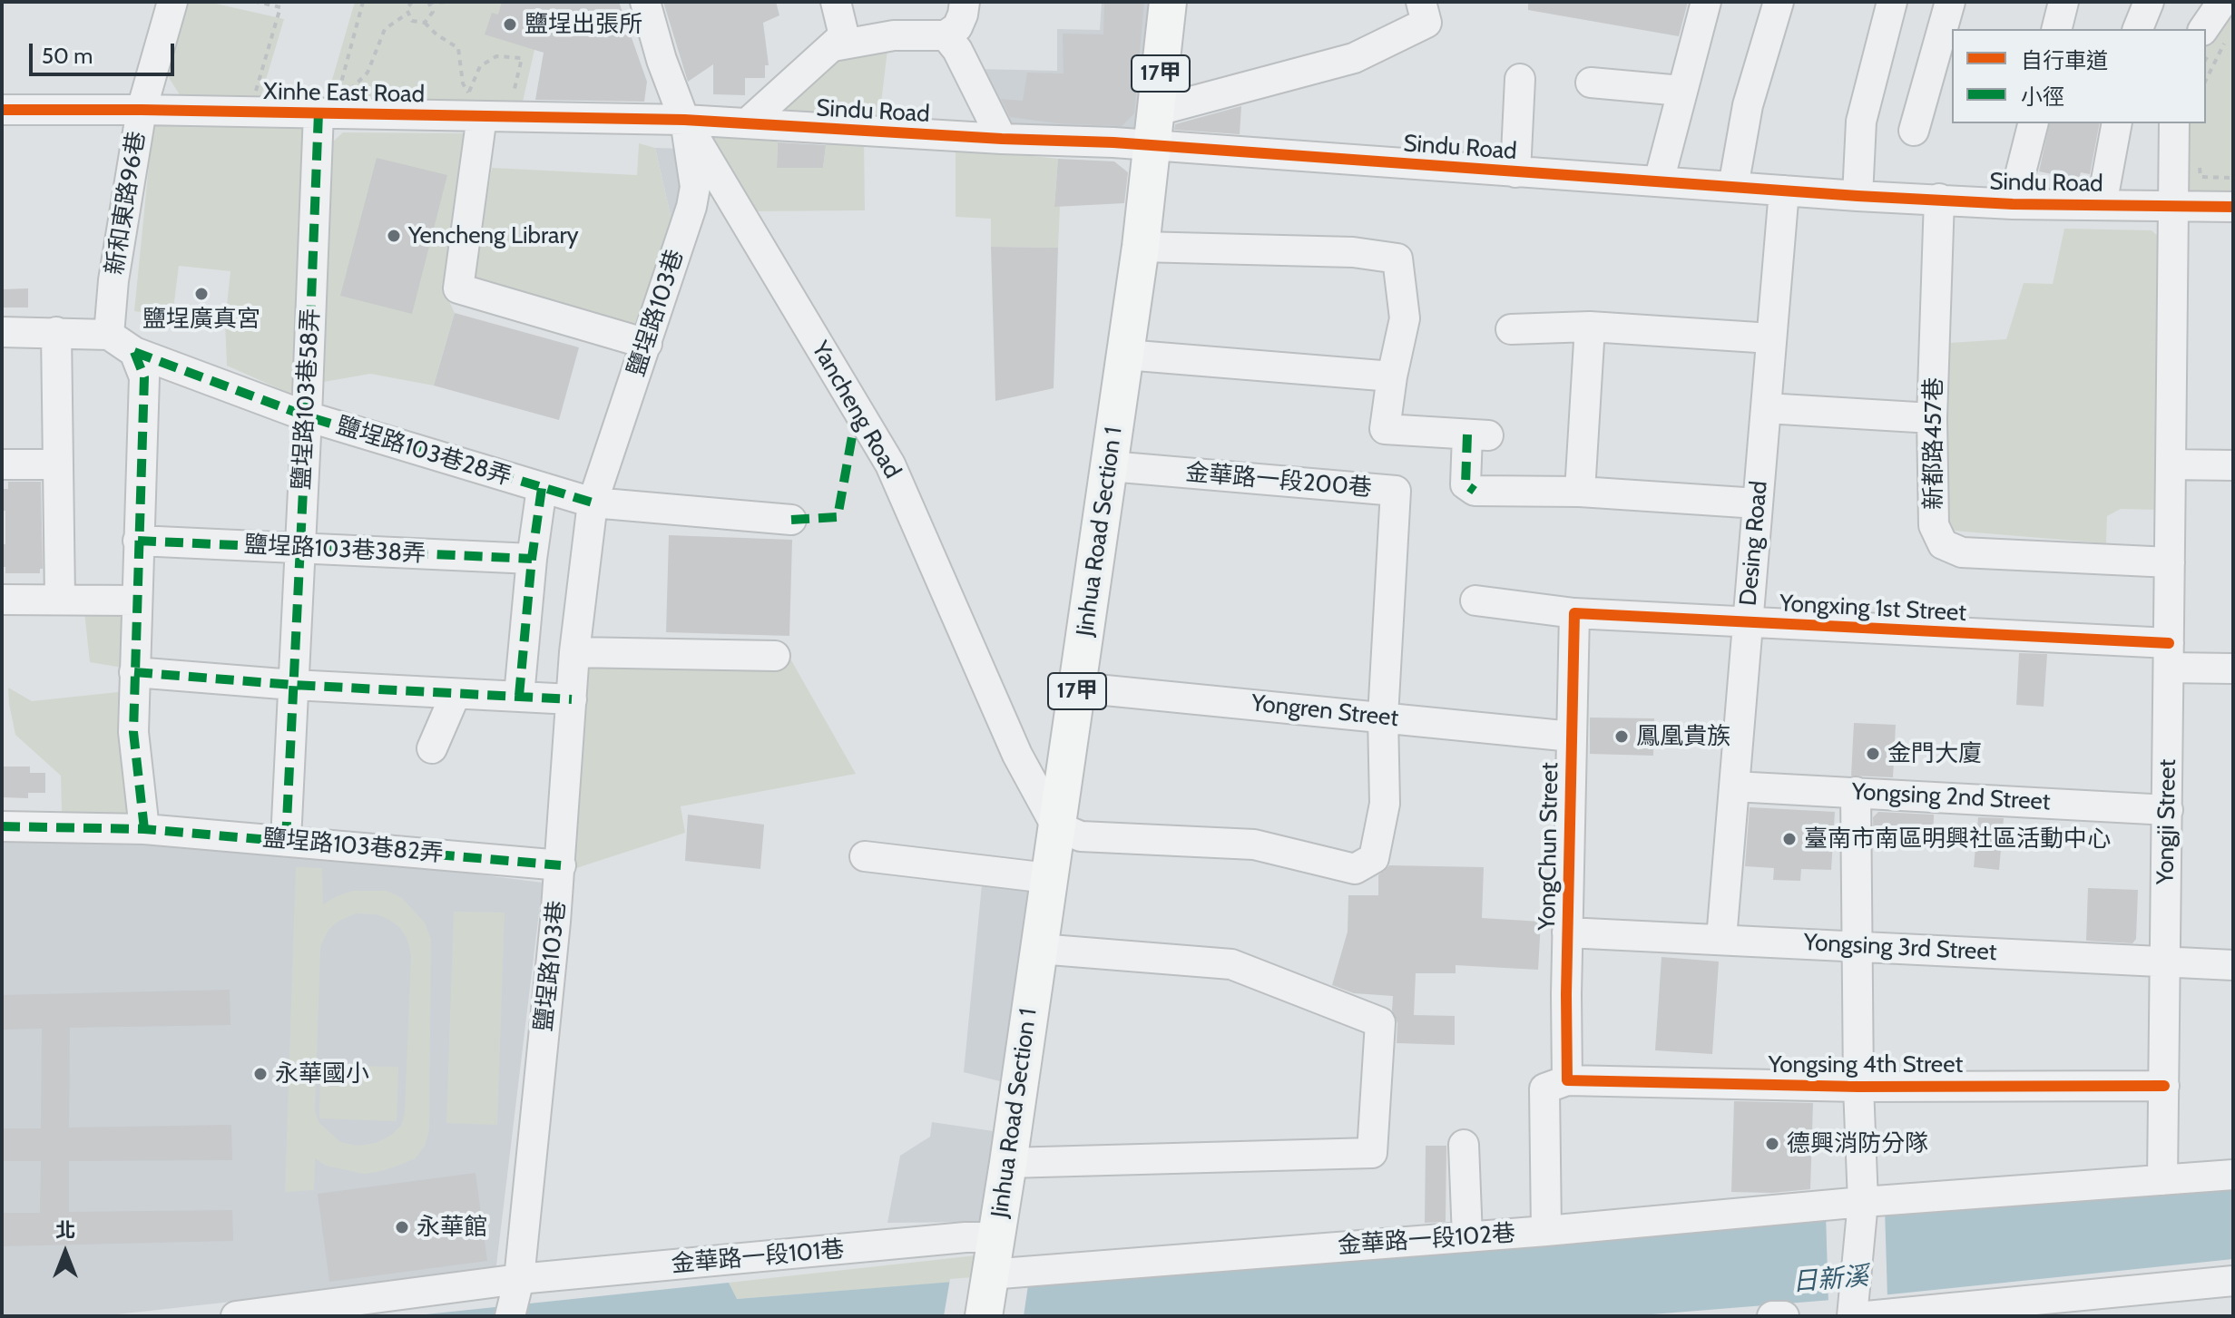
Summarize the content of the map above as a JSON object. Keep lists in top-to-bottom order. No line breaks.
{"streets":{"main road":["17甲","Jinhua Road Section 1"],"street":["Xinhe East Road","Sindu Road","新和東路96巷","鹽埕路103巷","鹽埕路103巷58弄","Yancheng Road","新都路457巷","鹽埕路103巷28弄","金華路一段200巷","Desing Road","鹽埕路103巷38弄","Yongxing 1st Street","Yongren Street","Yongsing 2nd Street","Yongji Street","鹽埕路103巷82弄","YongChun Street","Yongsing 3rd Street","Yongsing 4th Street","金華路一段102巷","金華路一段101巷"]},"crossings":[["17甲","Jinhua Road Section 1"],["17甲","金華路一段102巷"],["Xinhe East Road","Sindu Road"],["Xinhe East Road","新和東路96巷"],["Xinhe East Road","鹽埕路103巷"],["Xinhe East Road","鹽埕路103巷58弄"],["Xinhe East Road","Yancheng Road"],["Sindu Road","鹽埕路103巷"],["Sindu Road","Yancheng Road"],["Sindu Road","新都路457巷"],["Sindu Road","Jinhua Road Section 1"],["Sindu Road","Desing Road"],["Sindu Road","Yongji Street"],["鹽埕路103巷","Yancheng Road"],["鹽埕路103巷","鹽埕路103巷28弄"],["鹽埕路103巷","鹽埕路103巷82弄"],["鹽埕路103巷","金華路一段101巷"],["鹽埕路103巷58弄","鹽埕路103巷28弄"],["鹽埕路103巷58弄","鹽埕路103巷38弄"],["鹽埕路103巷58弄","鹽埕路103巷82弄"],["Yancheng Road","Jinhua Road Section 1"],["新都路457巷","Yongji Street"],["金華路一段200巷","Jinhua Road Section 1"],["金華路一段200巷","Yongren Street"],["Jinhua Road Section 1","Yongren Street"],["Jinhua Road Section 1","金華路一段102巷"],["Jinhua Road Section 1","金華路一段101巷"],["Desing Road","Yongxing 1st Street"],["Desing Road","Yongsing 2nd Street"],["Desing Road","Yongsing 3rd Street"],["Yongxing 1st Street","Yongji Street"],["Yongxing 1st Street","YongChun Street"],["Yongren Street","YongChun Street"],["Yongsing 2nd Street","Yongji Street"],["Yongji Street","Yongsing 3rd Street"],["Yongji Street","Yongsing 4th Street"],["Yongji Street","金華路一段102巷"],["YongChun Street","Yongsing 3rd Street"],["YongChun Street","Yongsing 4th Street"]],"water":["日新溪"],"places":["鹽埕出張所","Yencheng Library","鹽埕廣真宮","鳳凰貴族","金門大廈","臺南市南區明興社區活動中心","永華國小","德興消防分隊","永華館"],"legend":["自行車道","小徑"],"scale_bar":"50 m","north":"top"}
